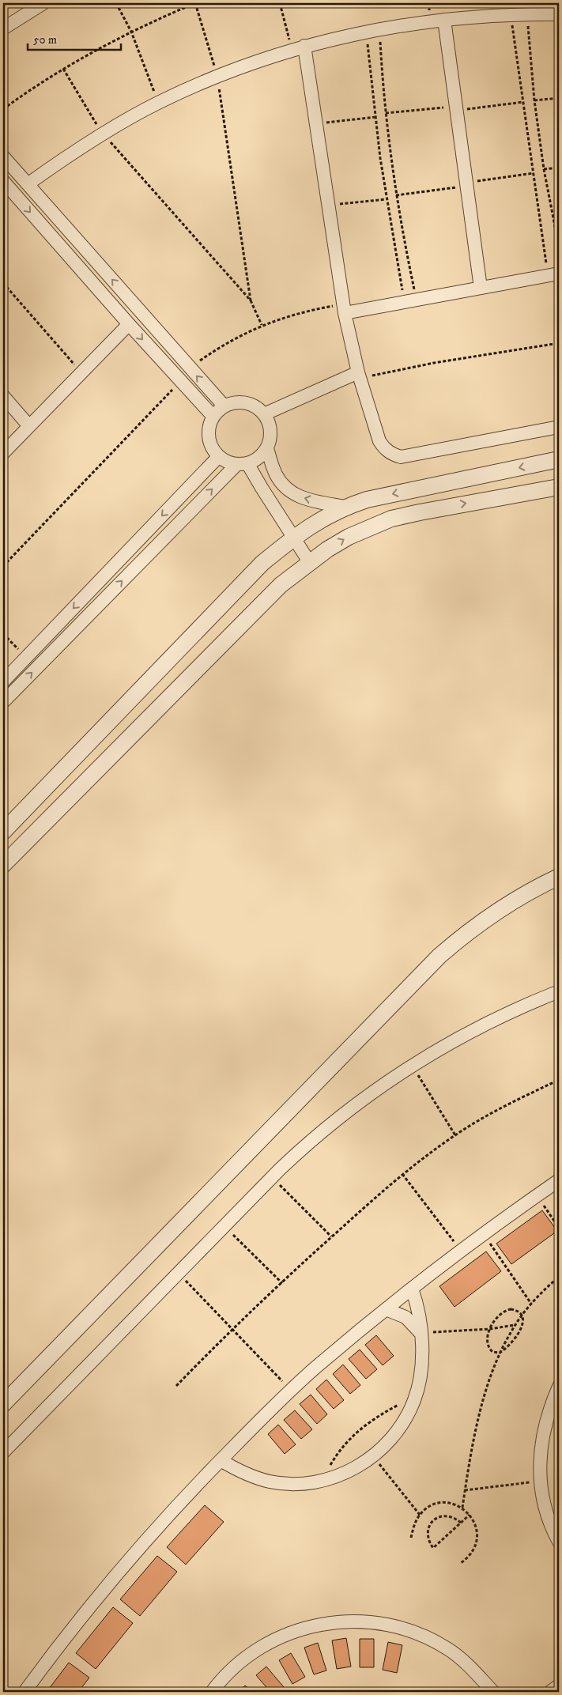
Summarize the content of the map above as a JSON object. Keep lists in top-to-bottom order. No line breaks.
{"scale_bar":"50 m"}
